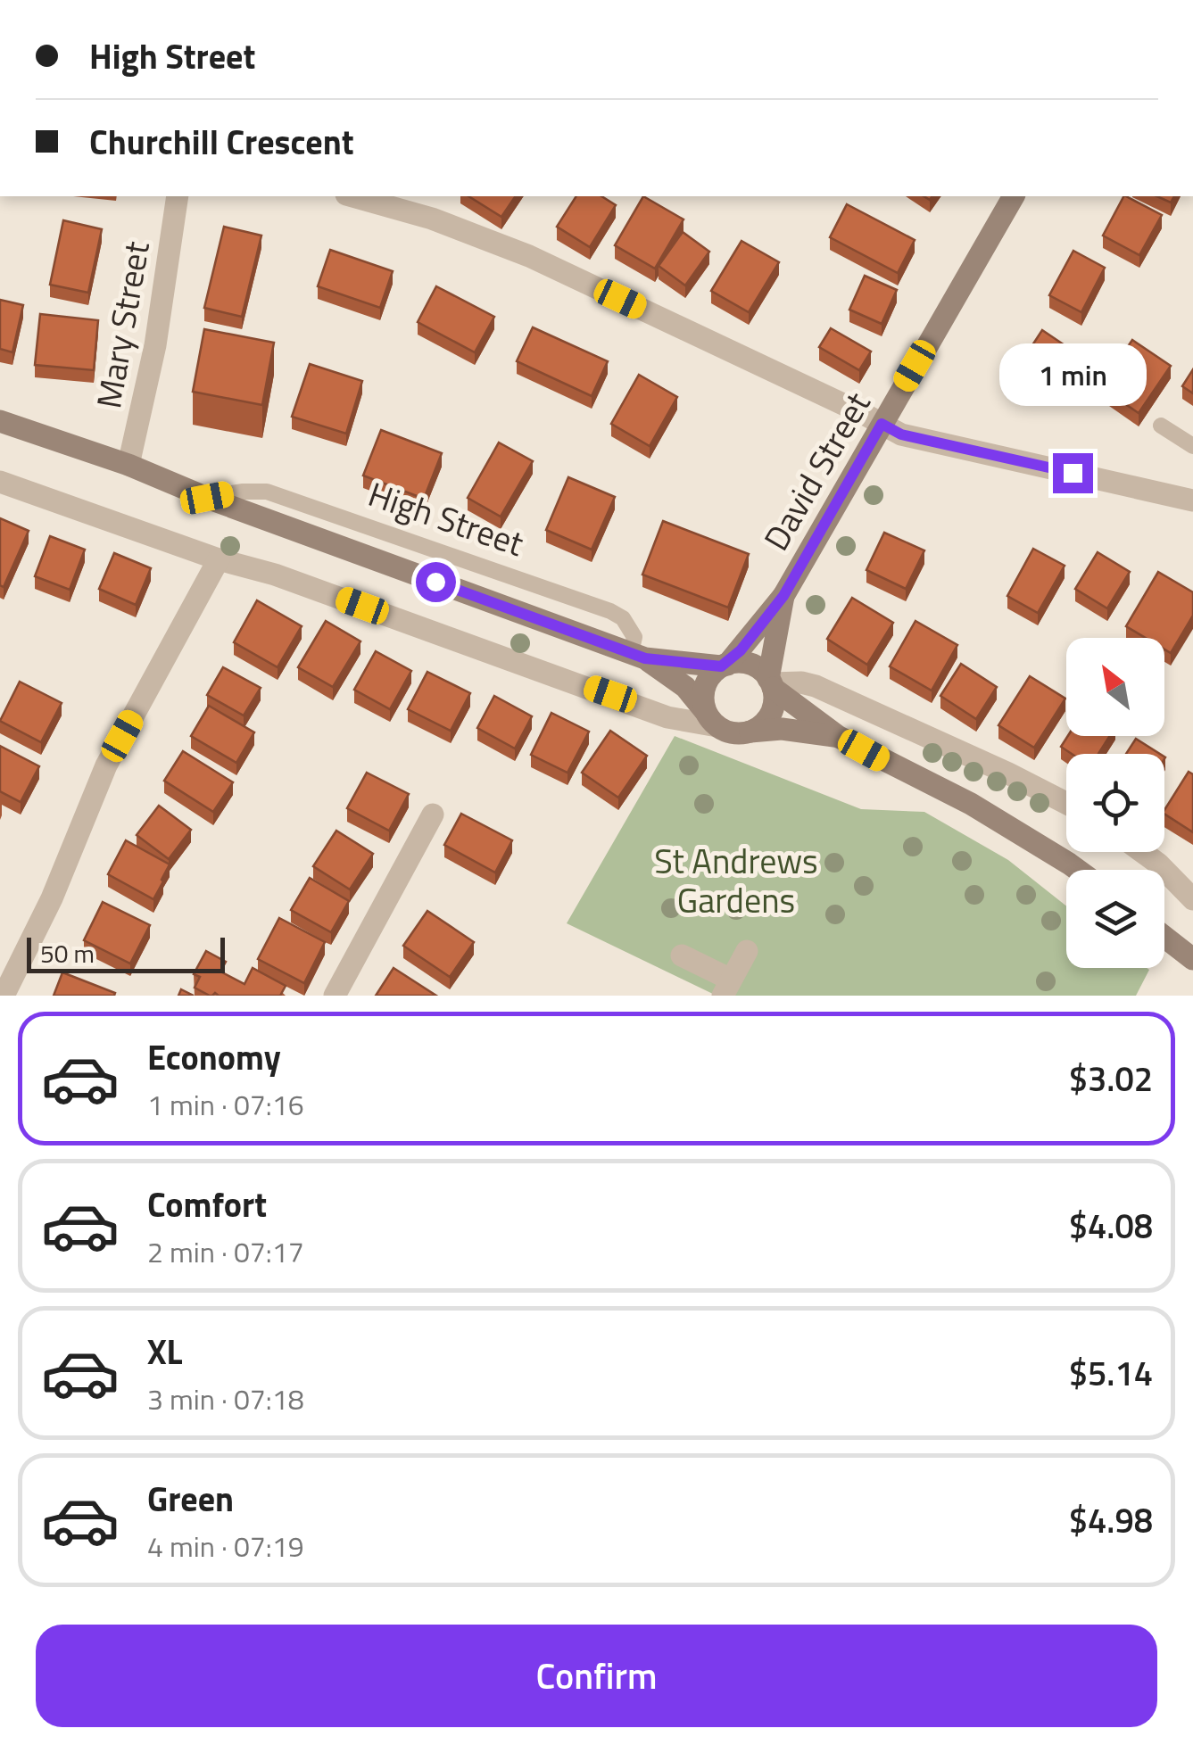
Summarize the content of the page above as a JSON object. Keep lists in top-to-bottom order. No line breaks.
{"streets":{"main road":["David Street","High Street"],"street":["Mary Street"]},"crossings":[["Mary Street","High Street"],["David Street","High Street"]],"parks":["St Andrews Gardens"],"scale_bar":"50 m","north":"top left","page":{"banner":["High Street","Churchill Crescent"],"bubble":"1 min","scale":"50 m","list":[{"name":"Economy","note":"1 min · 07:16","value":"$3.02"},{"name":"Comfort","note":"2 min · 07:17","value":"$4.08"},{"name":"XL","note":"3 min · 07:18","value":"$5.14"},{"name":"Green","note":"4 min · 07:19","value":"$4.98"}],"buttons":"Confirm"}}
